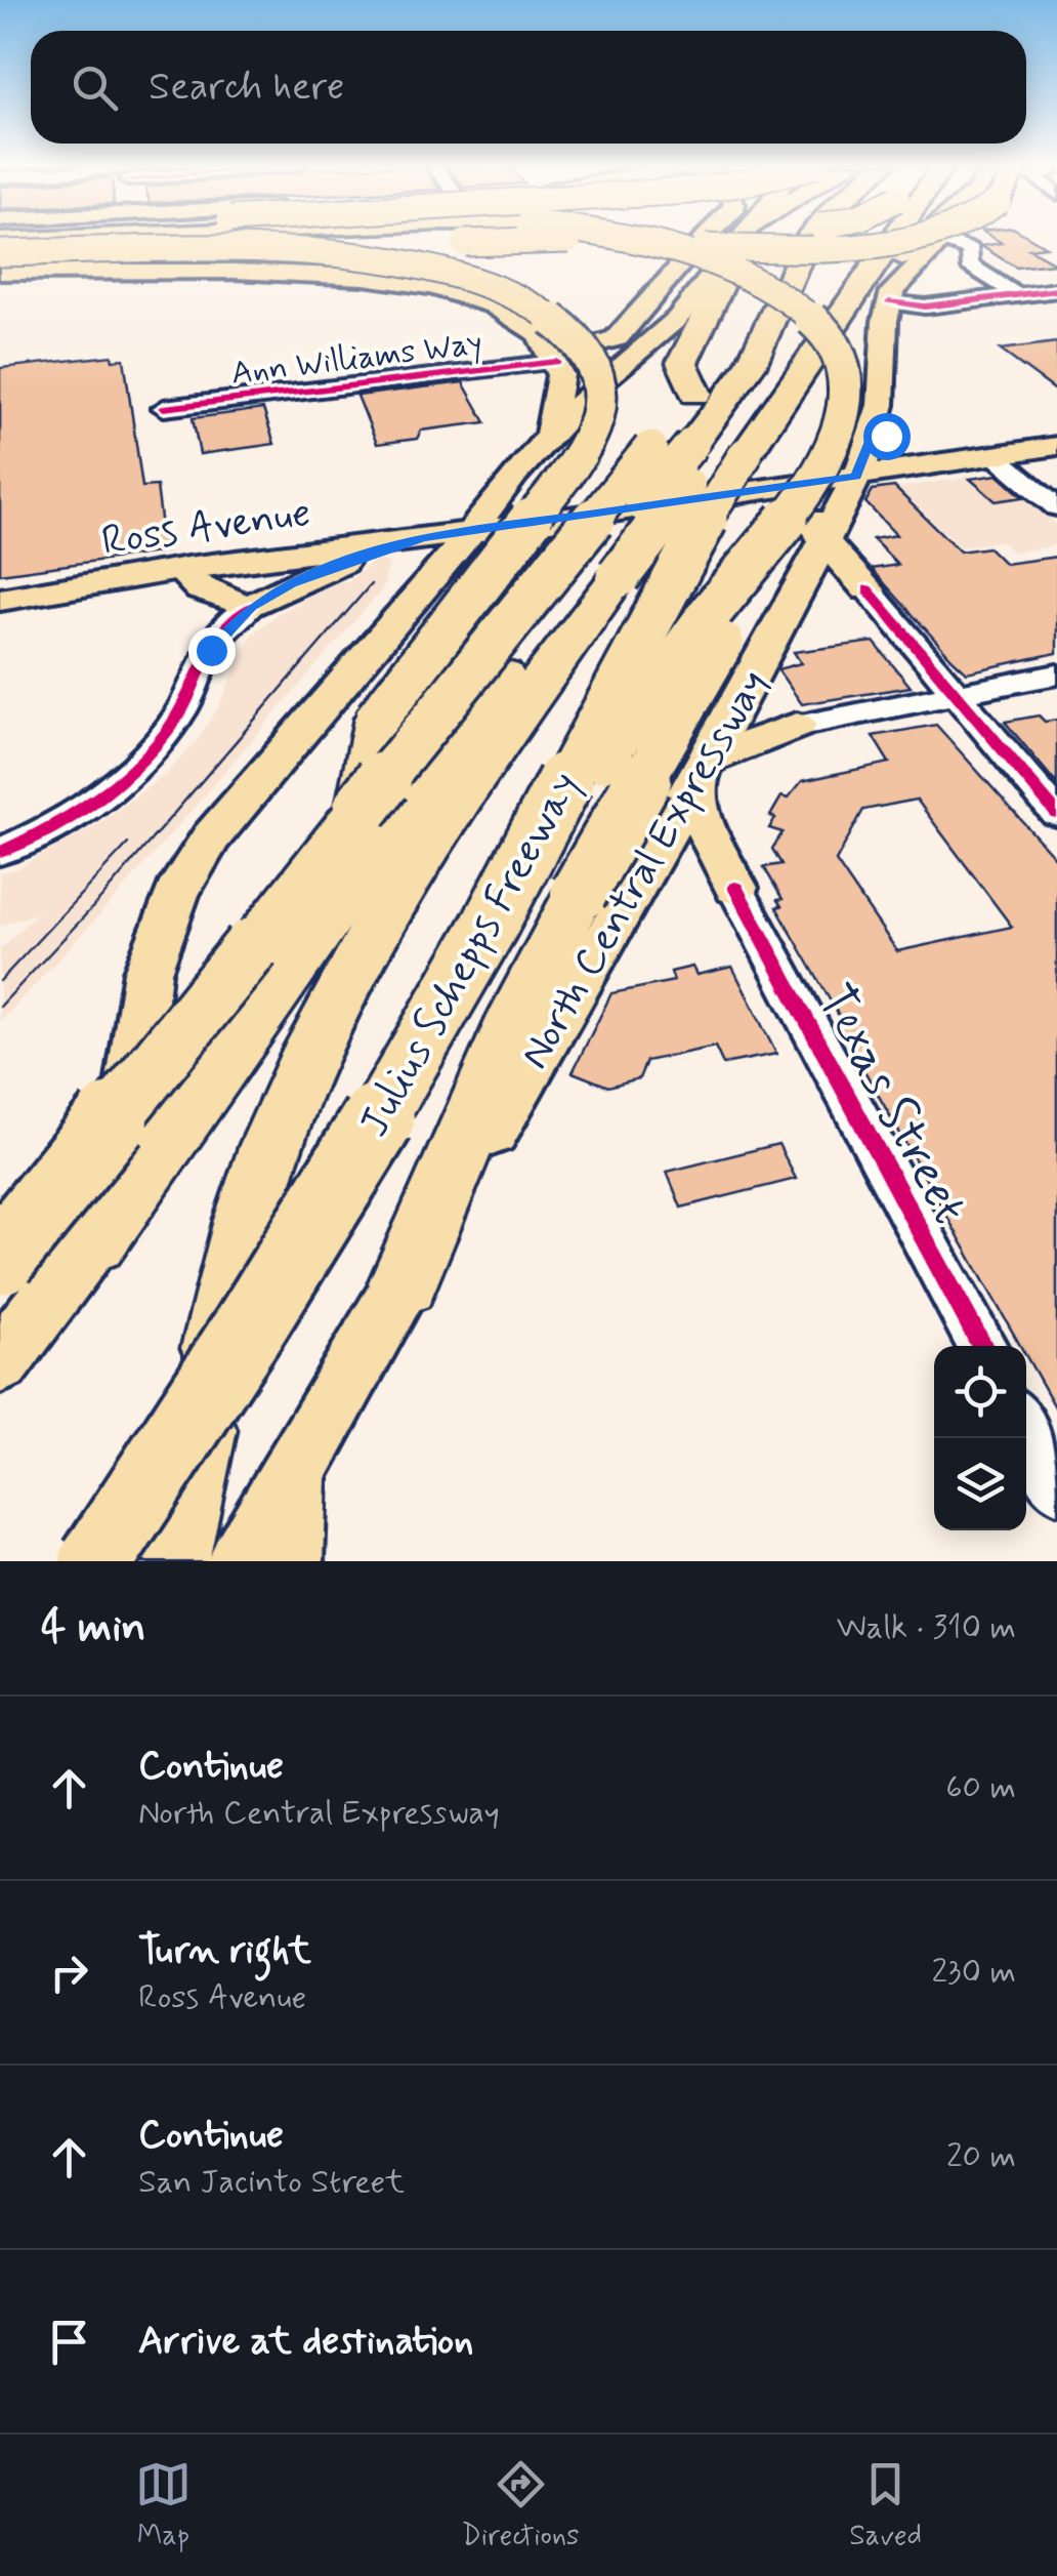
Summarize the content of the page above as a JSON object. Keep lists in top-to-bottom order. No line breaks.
{"streets":{"highway":["Julius Schepps Freeway"],"main road":["Ross Avenue","North Central Expressway"],"street":["Ann Williams Way","Texas Street"]},"page":{"search":"Search here","heading":["4 min","Walk · 310 m"],"list":[["Continue","North Central Expressway","60 m"],["Turn right","Ross Avenue","230 m"],["Continue","San Jacinto Street","20 m"],"Arrive at destination"],"nav":["Map","Directions","Saved"]}}
